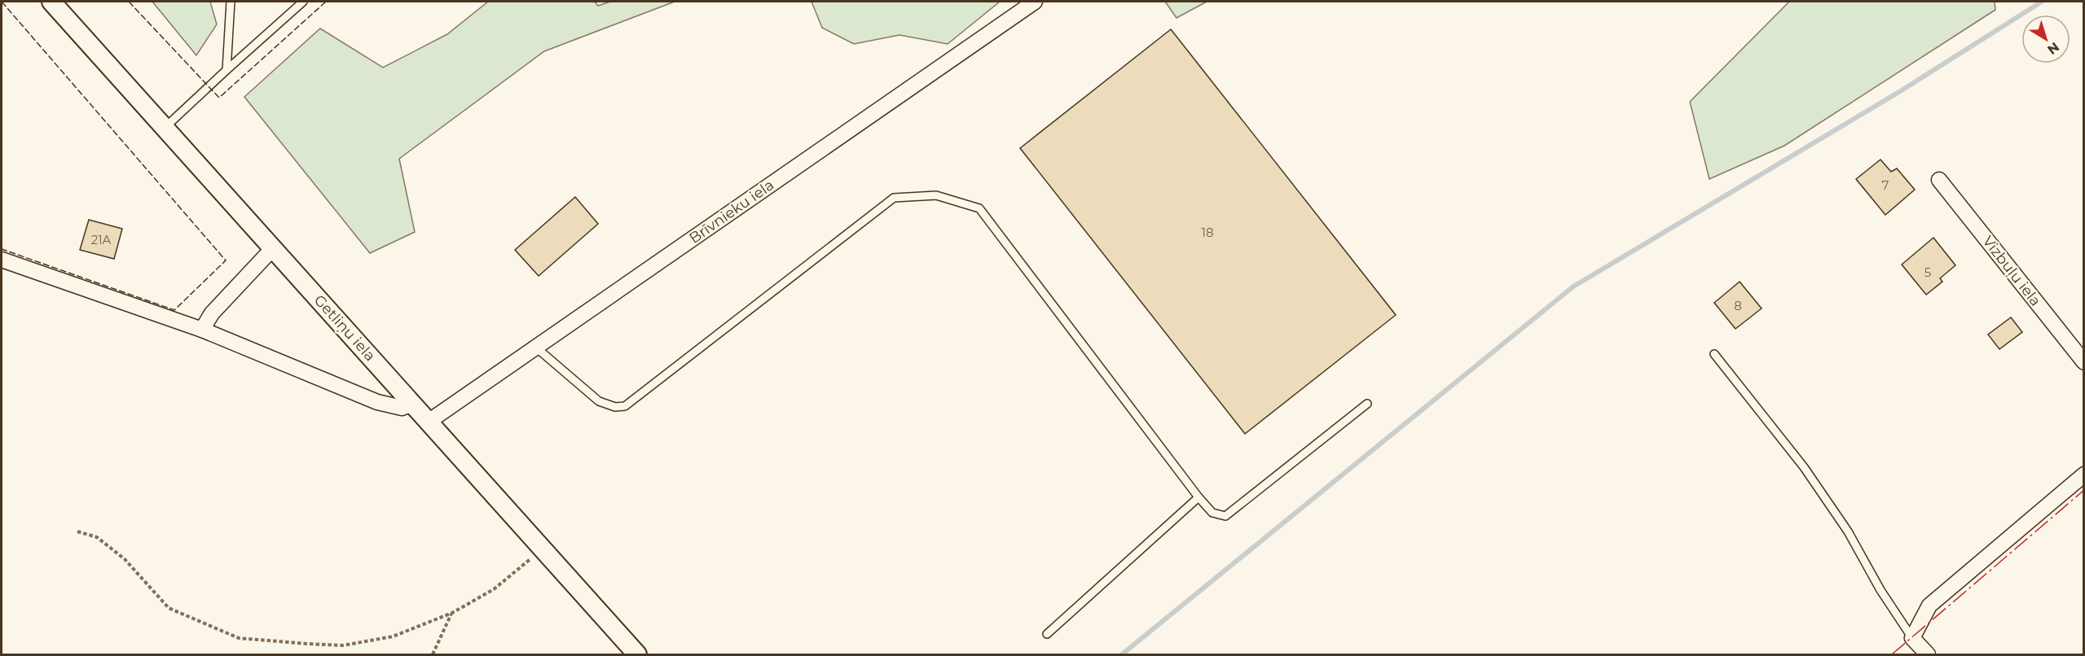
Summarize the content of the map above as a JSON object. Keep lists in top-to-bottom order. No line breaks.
{"streets":{"street":["Brīvnieku iela","Vizbuļu iela","Getliņu iela"]},"crossings":[["Brīvnieku iela","Getliņu iela"]],"house_numbers":["7","18","21A","5","8"],"north":"bottom right"}
